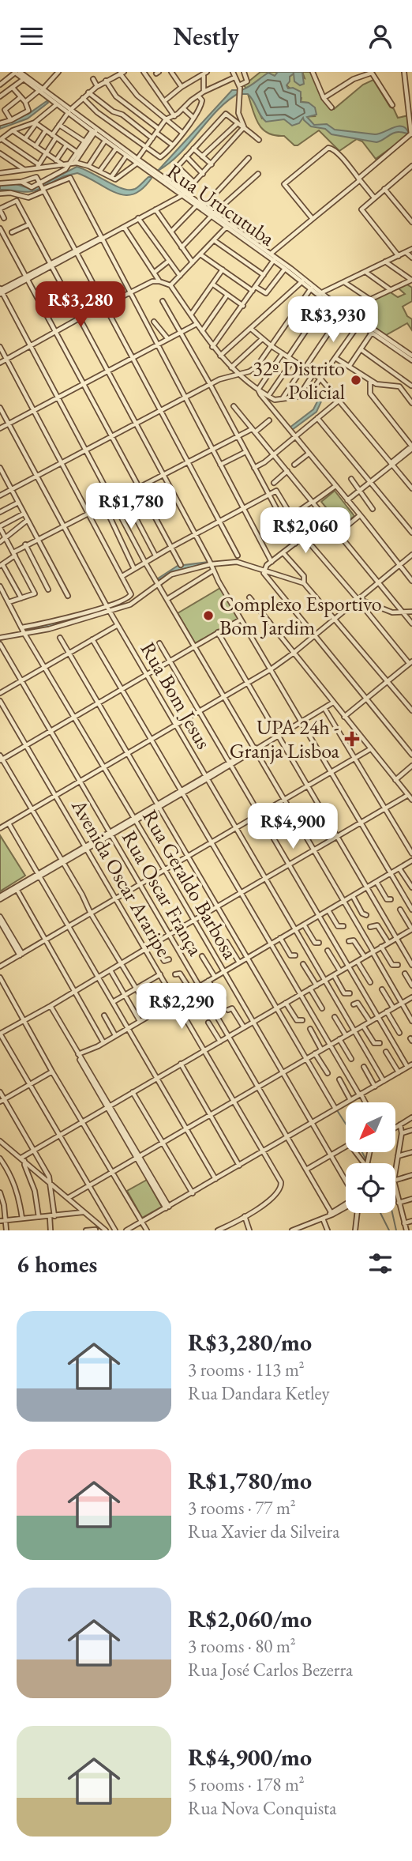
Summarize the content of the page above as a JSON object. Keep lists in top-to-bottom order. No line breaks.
{"streets":{"street":["Rua Urucutuba","Rua Bom Jesus","Avenida Oscar Araripe","Rua Geraldo Barbosa","Rua Oscar França"]},"places":{"other":["32º Distrito Policial","Complexo Esportivo Bom Jardim"],"health":["UPA 24h - Granja Lisboa"]},"north":"bottom left","page":{"header":"Nestly","price":["R$3,280","R$3,930","R$1,780","R$2,060","R$4,900","R$2,290"],"heading":"6 homes","list":[{"name":"R$3,280/mo","note":"3 rooms · 113 m² · Rua Dandara Ketley"},{"name":"R$1,780/mo","note":"3 rooms · 77 m² · Rua Xavier da Silveira"},{"name":"R$2,060/mo","note":"3 rooms · 80 m² · Rua José Carlos Bezerra"},{"name":"R$4,900/mo","note":"5 rooms · 178 m² · Rua Nova Conquista"}]}}
